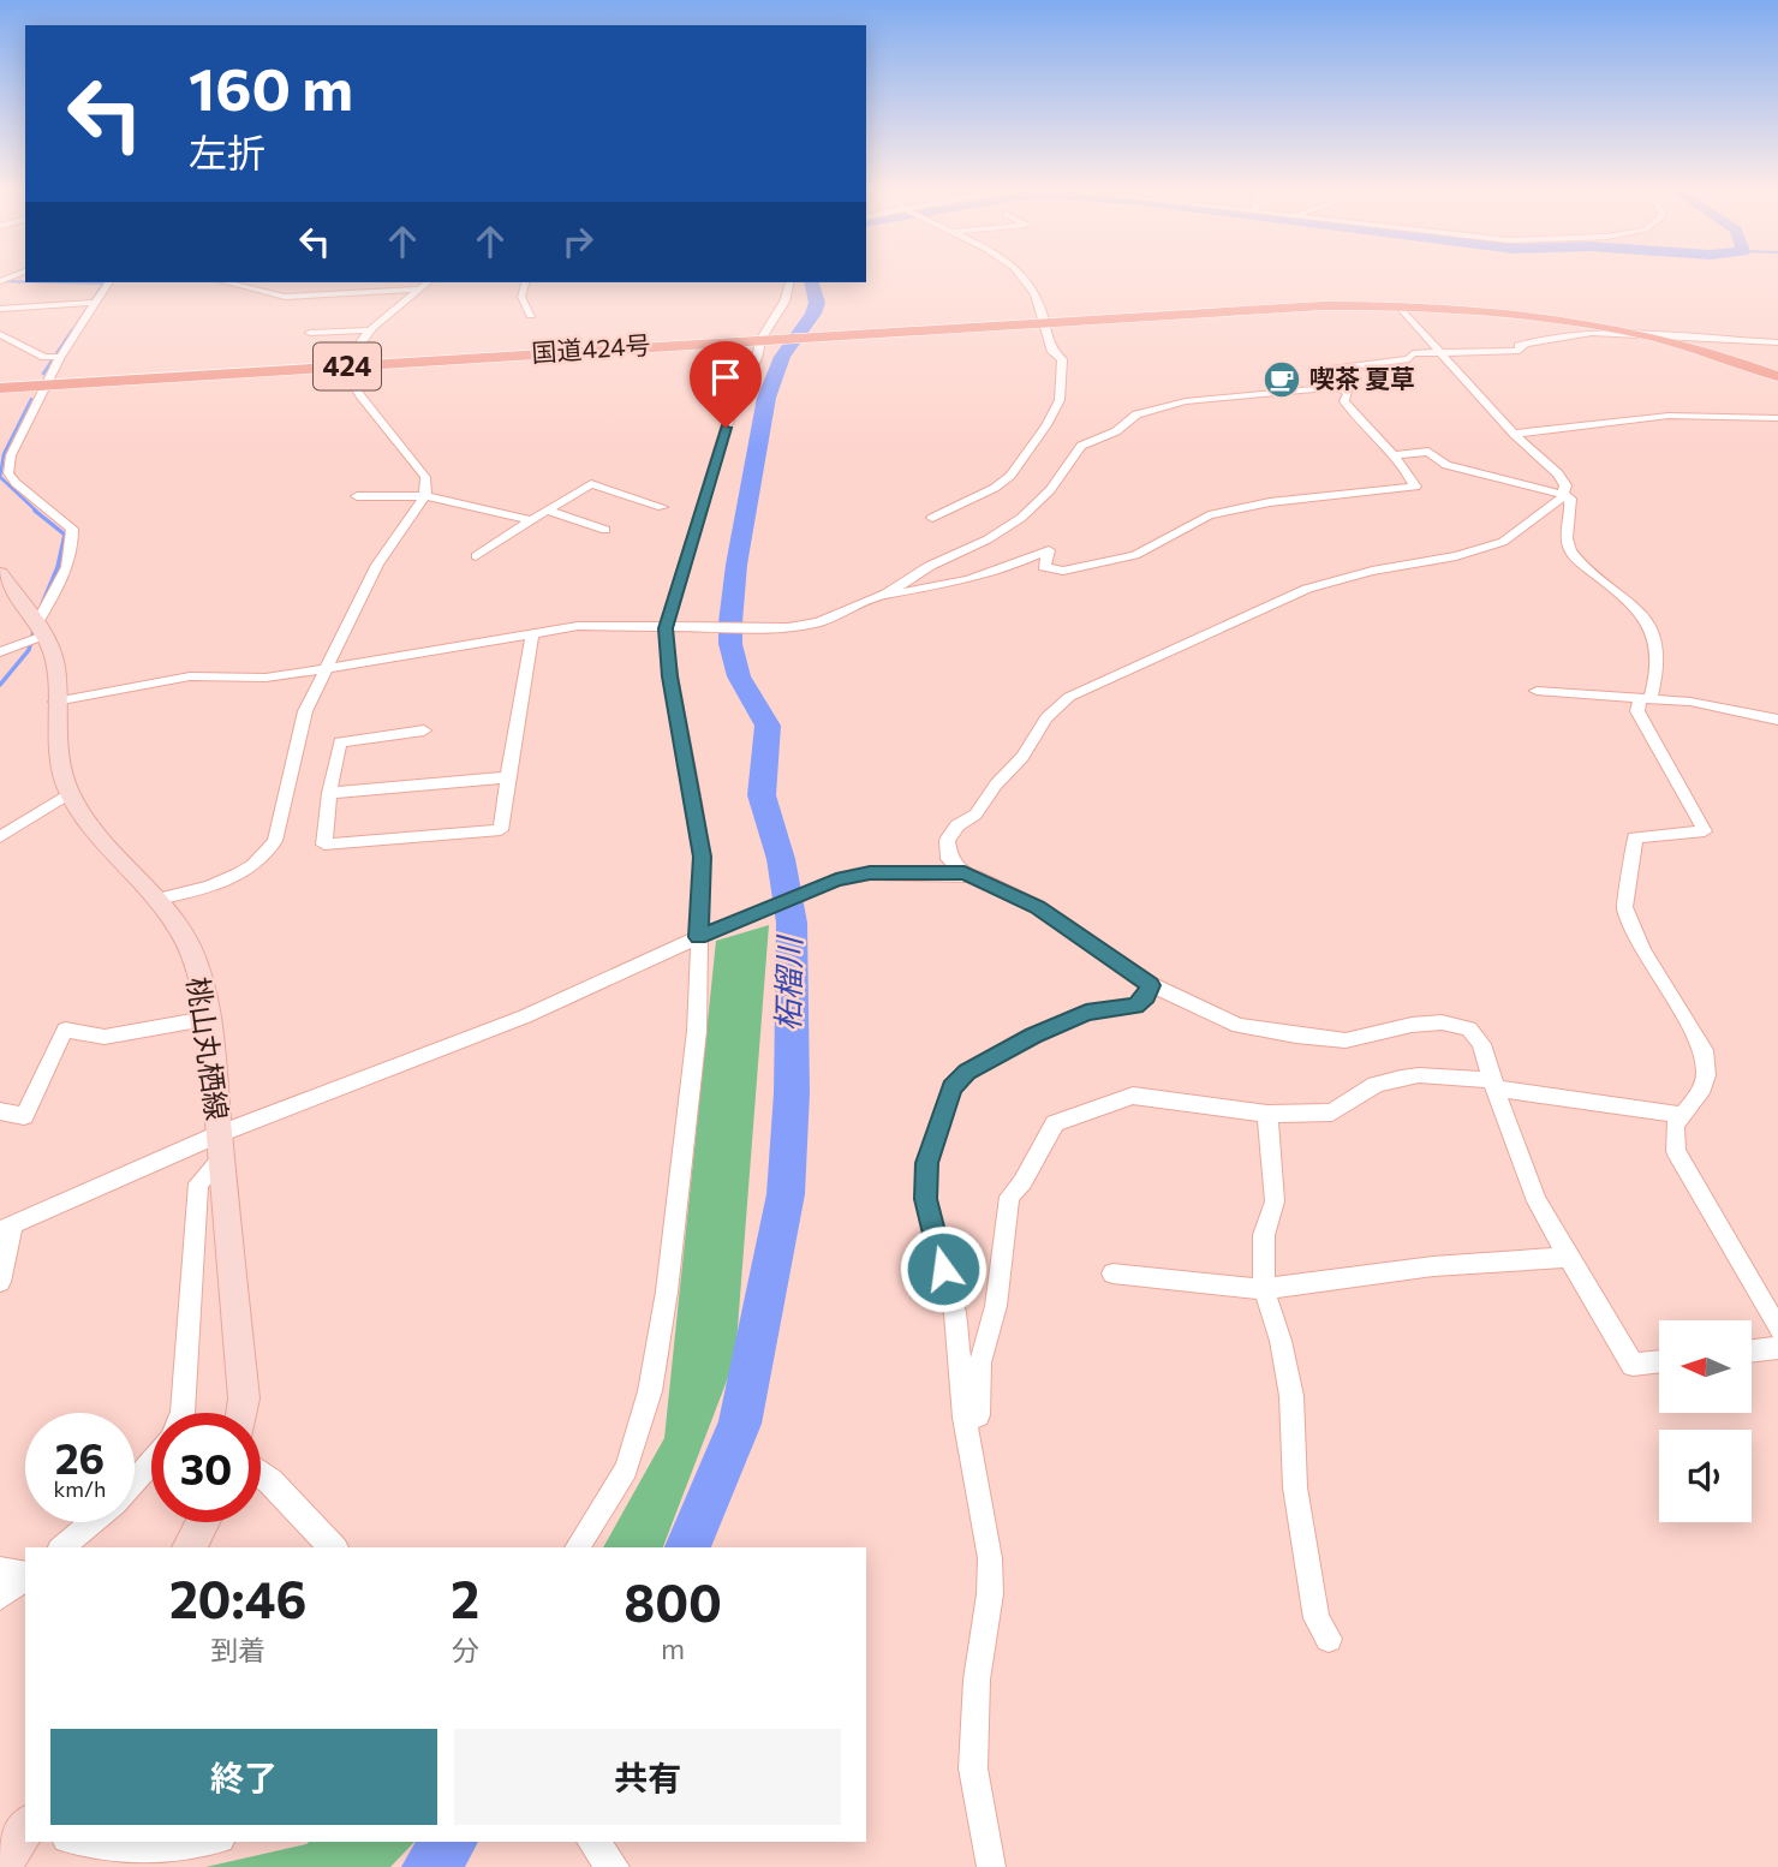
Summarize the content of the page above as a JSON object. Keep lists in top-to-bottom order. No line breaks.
{"streets":{"highway":["国道424号","424"],"main road":["桃山丸栖線"]},"water":["柘榴川"],"places":{"cafe":["喫茶 夏草"]},"north":"left","page":{"turn":["160 m","左折"],"speed":"26 km/h","limit":"30","eta":["20:46","到着","2","分","800","m"],"buttons":["終了","共有"]}}
